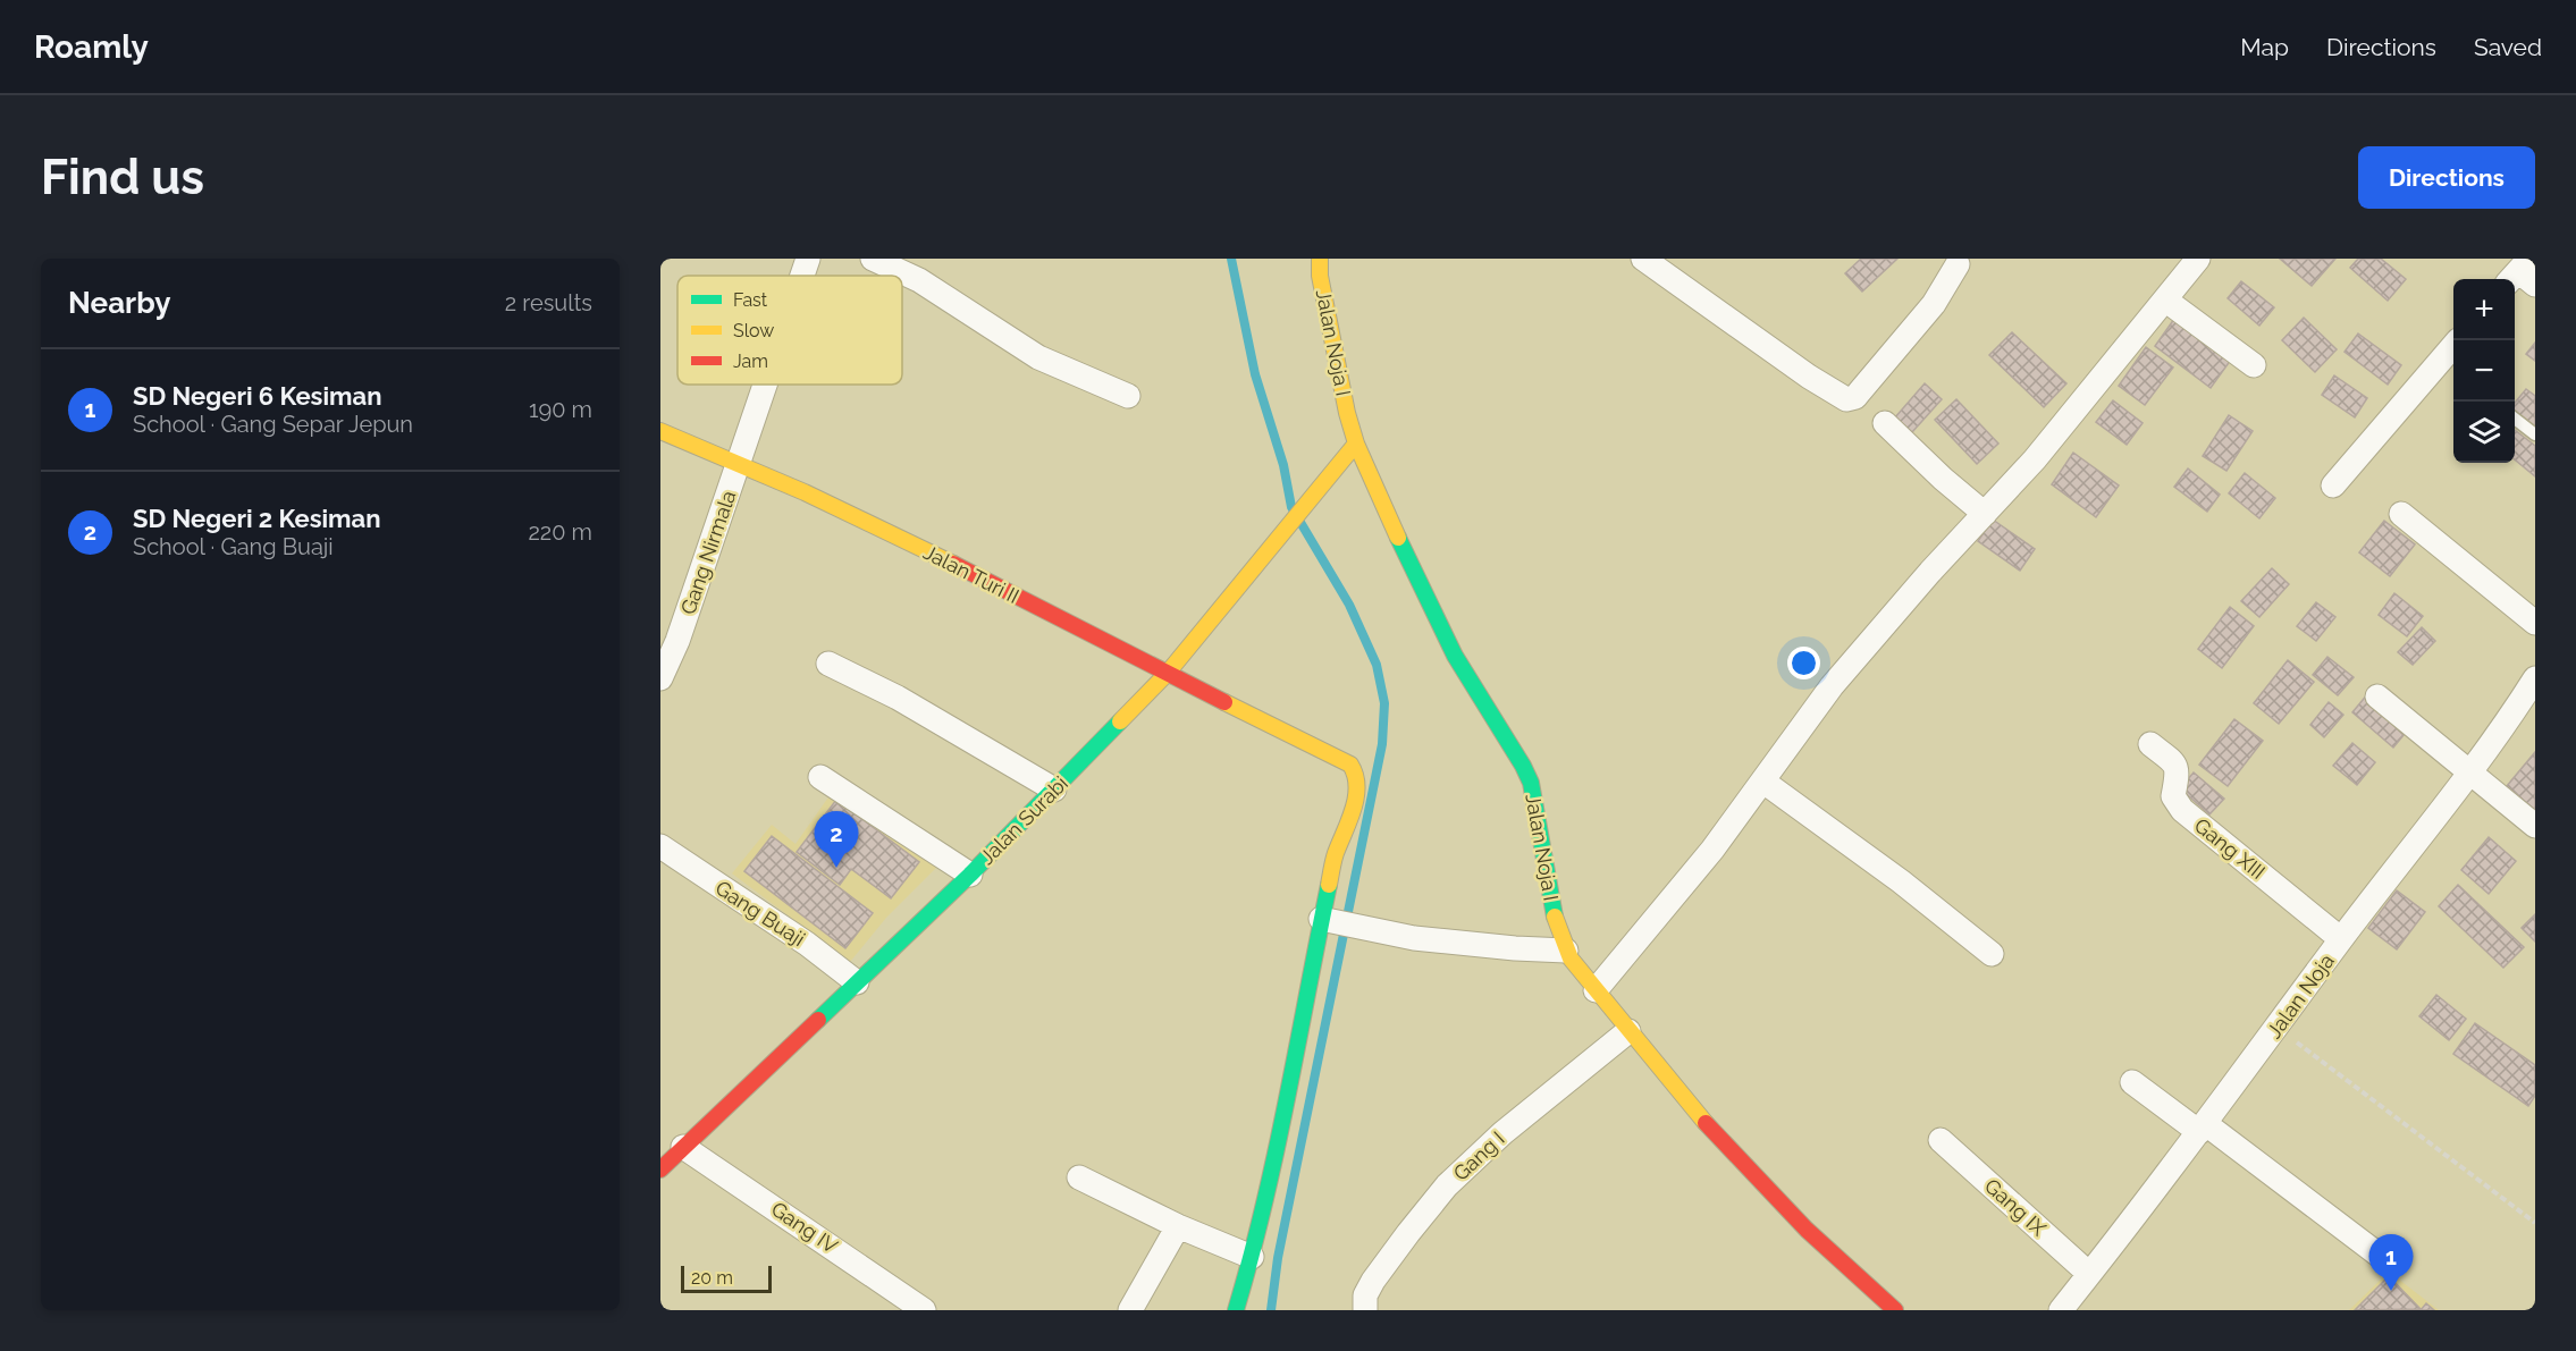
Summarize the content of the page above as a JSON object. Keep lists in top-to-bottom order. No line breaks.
{"streets":{"street":["Jalan Noja I","Gang Nirmala","Jalan Turi II","Jalan Surabi","Gang XIII","Gang Buaji","Jalan Noja","Gang I","Gang IX","Gang IV"]},"crossings":[["Jalan Noja I","Jalan Surabi"],["Jalan Noja I","Gang I"],["Gang Nirmala","Jalan Turi II"],["Jalan Turi II","Jalan Surabi"],["Jalan Surabi","Gang Buaji"],["Jalan Surabi","Gang IV"],["Gang XIII","Jalan Noja"],["Jalan Noja","Gang IX"]],"legend":["Fast","Slow","Jam"],"scale_bar":"20 m","page":{"header":"Roamly","nav":["Map","Directions","Saved"],"buttons":"Directions","title":"Find us","heading":["Nearby","2 results"],"map_buttons":["+","−"],"list":[{"mark":"1","name":"SD Negeri 6 Kesiman","note":"School · Gang Separ Jepun","value":"190 m"},{"mark":"2","name":"SD Negeri 2 Kesiman","note":"School · Gang Buaji","value":"220 m"}],"pins":["2","1"],"scale":"20 m"}}
